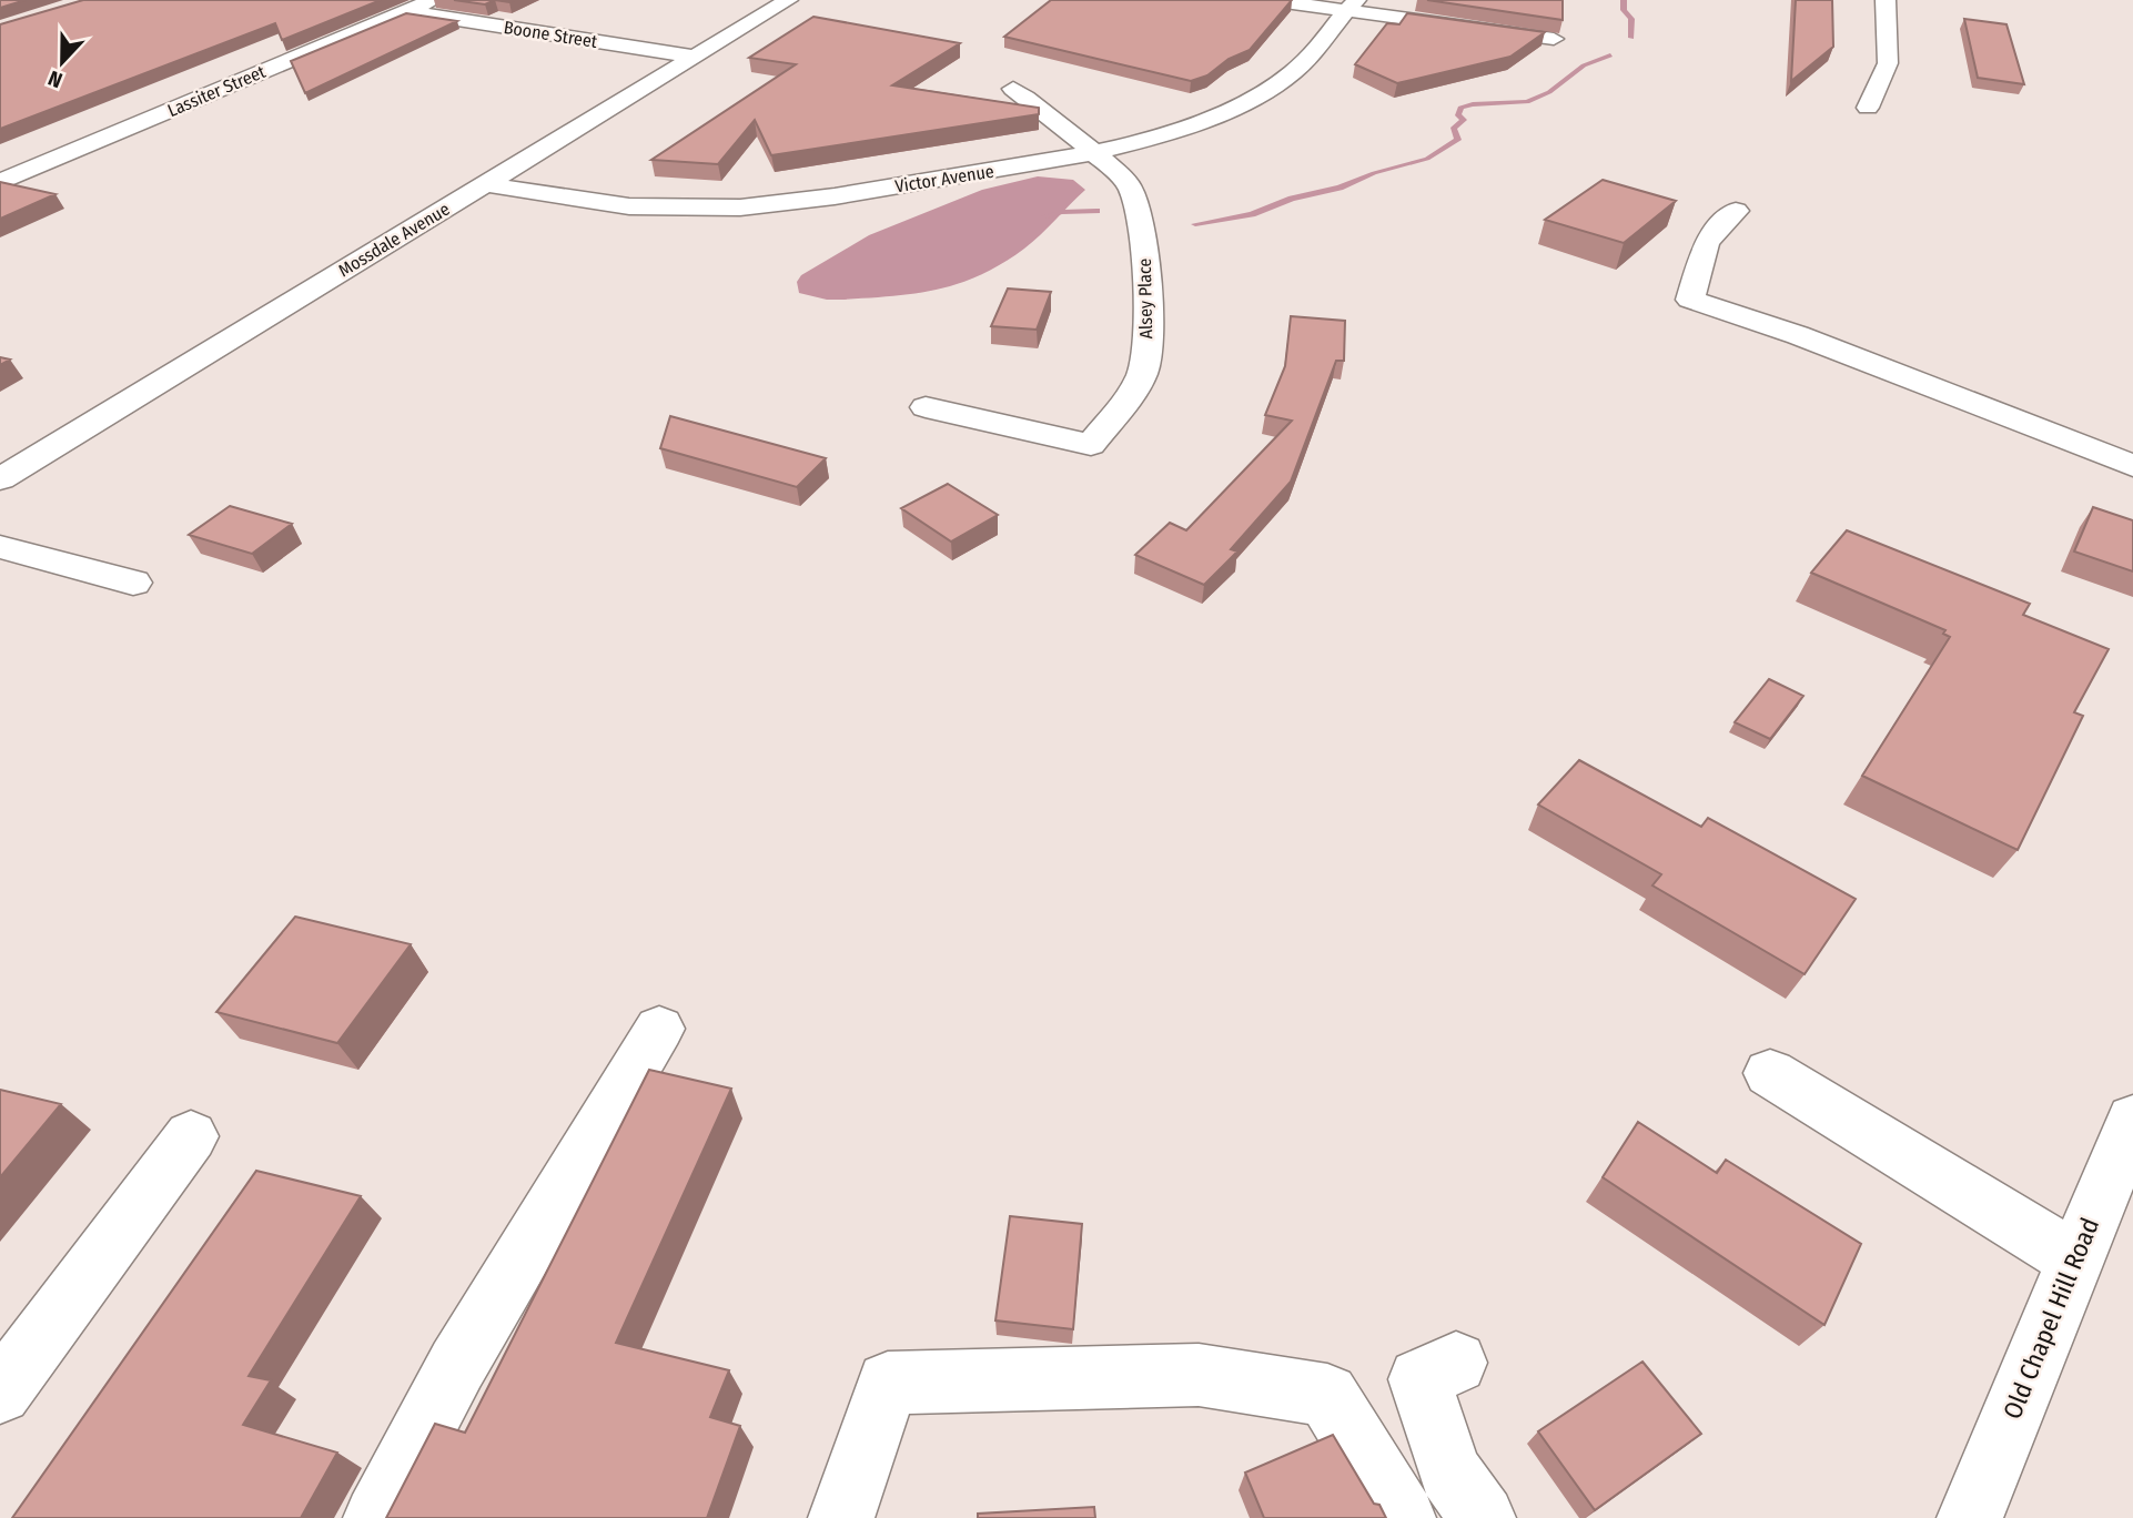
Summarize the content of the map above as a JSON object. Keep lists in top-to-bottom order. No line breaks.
{"streets":{"street":["Boone Street","Lassiter Street","Victor Avenue","Mossdale Avenue","Alsey Place","Old Chapel Hill Road"]},"crossings":[["Boone Street","Lassiter Street"],["Boone Street","Mossdale Avenue"],["Victor Avenue","Mossdale Avenue"],["Victor Avenue","Alsey Place"]],"north":"bottom"}
